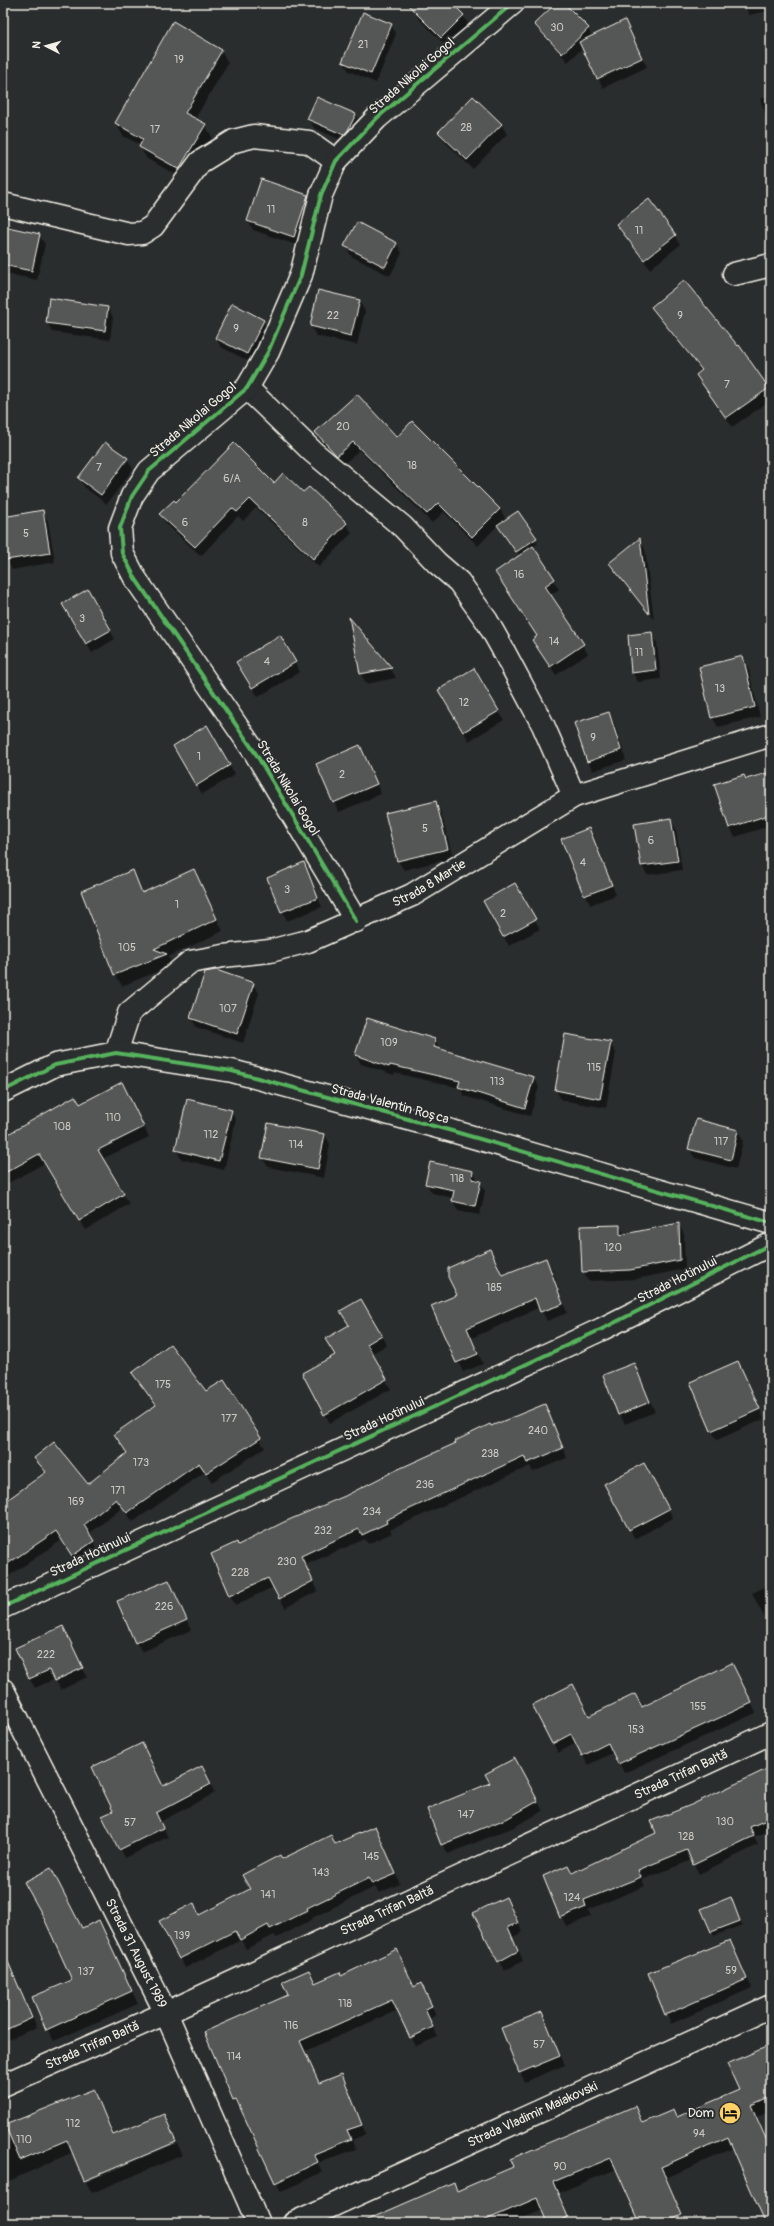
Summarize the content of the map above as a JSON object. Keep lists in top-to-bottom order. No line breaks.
{"streets":{"street":["Strada Nikolai Gogol","Strada 8 Martie","Strada Valentin Roșca","Strada Hotinului","Strada Trifan Baltă","Strada 31 August 1989","Strada Vladimir Maiakovski"]},"crossings":[["Strada Nikolai Gogol","Strada 8 Martie"],["Strada 8 Martie","Strada Valentin Roșca"],["Strada Trifan Baltă","Strada 31 August 1989"]],"places":{"hotel":["Dom"]},"house_numbers":["30","21","19","28","17","11","11","22","9","9","7","20","18","7","6/A","6","8","5","16","3","14","11","4","13","12","9","1","2","5","6","4","3","1","2","105","107","109","115","113","110","108","112","117","114","118","120","185","175","177","240","238","173","236","171","169","234","232","230","228","226","222","155","153","147","130","57","128","145","143","141","124","139","59","137","118","116","57","114","112","94","110","90"],"north":"left"}
